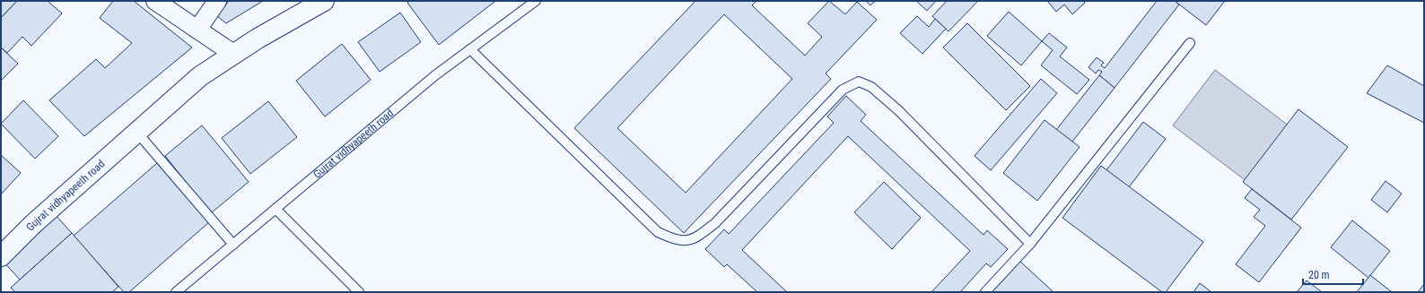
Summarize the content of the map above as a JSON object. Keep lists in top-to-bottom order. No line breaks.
{"streets":{"street":["Gujrat vidhyapeeth road"]},"scale_bar":"20 m"}
